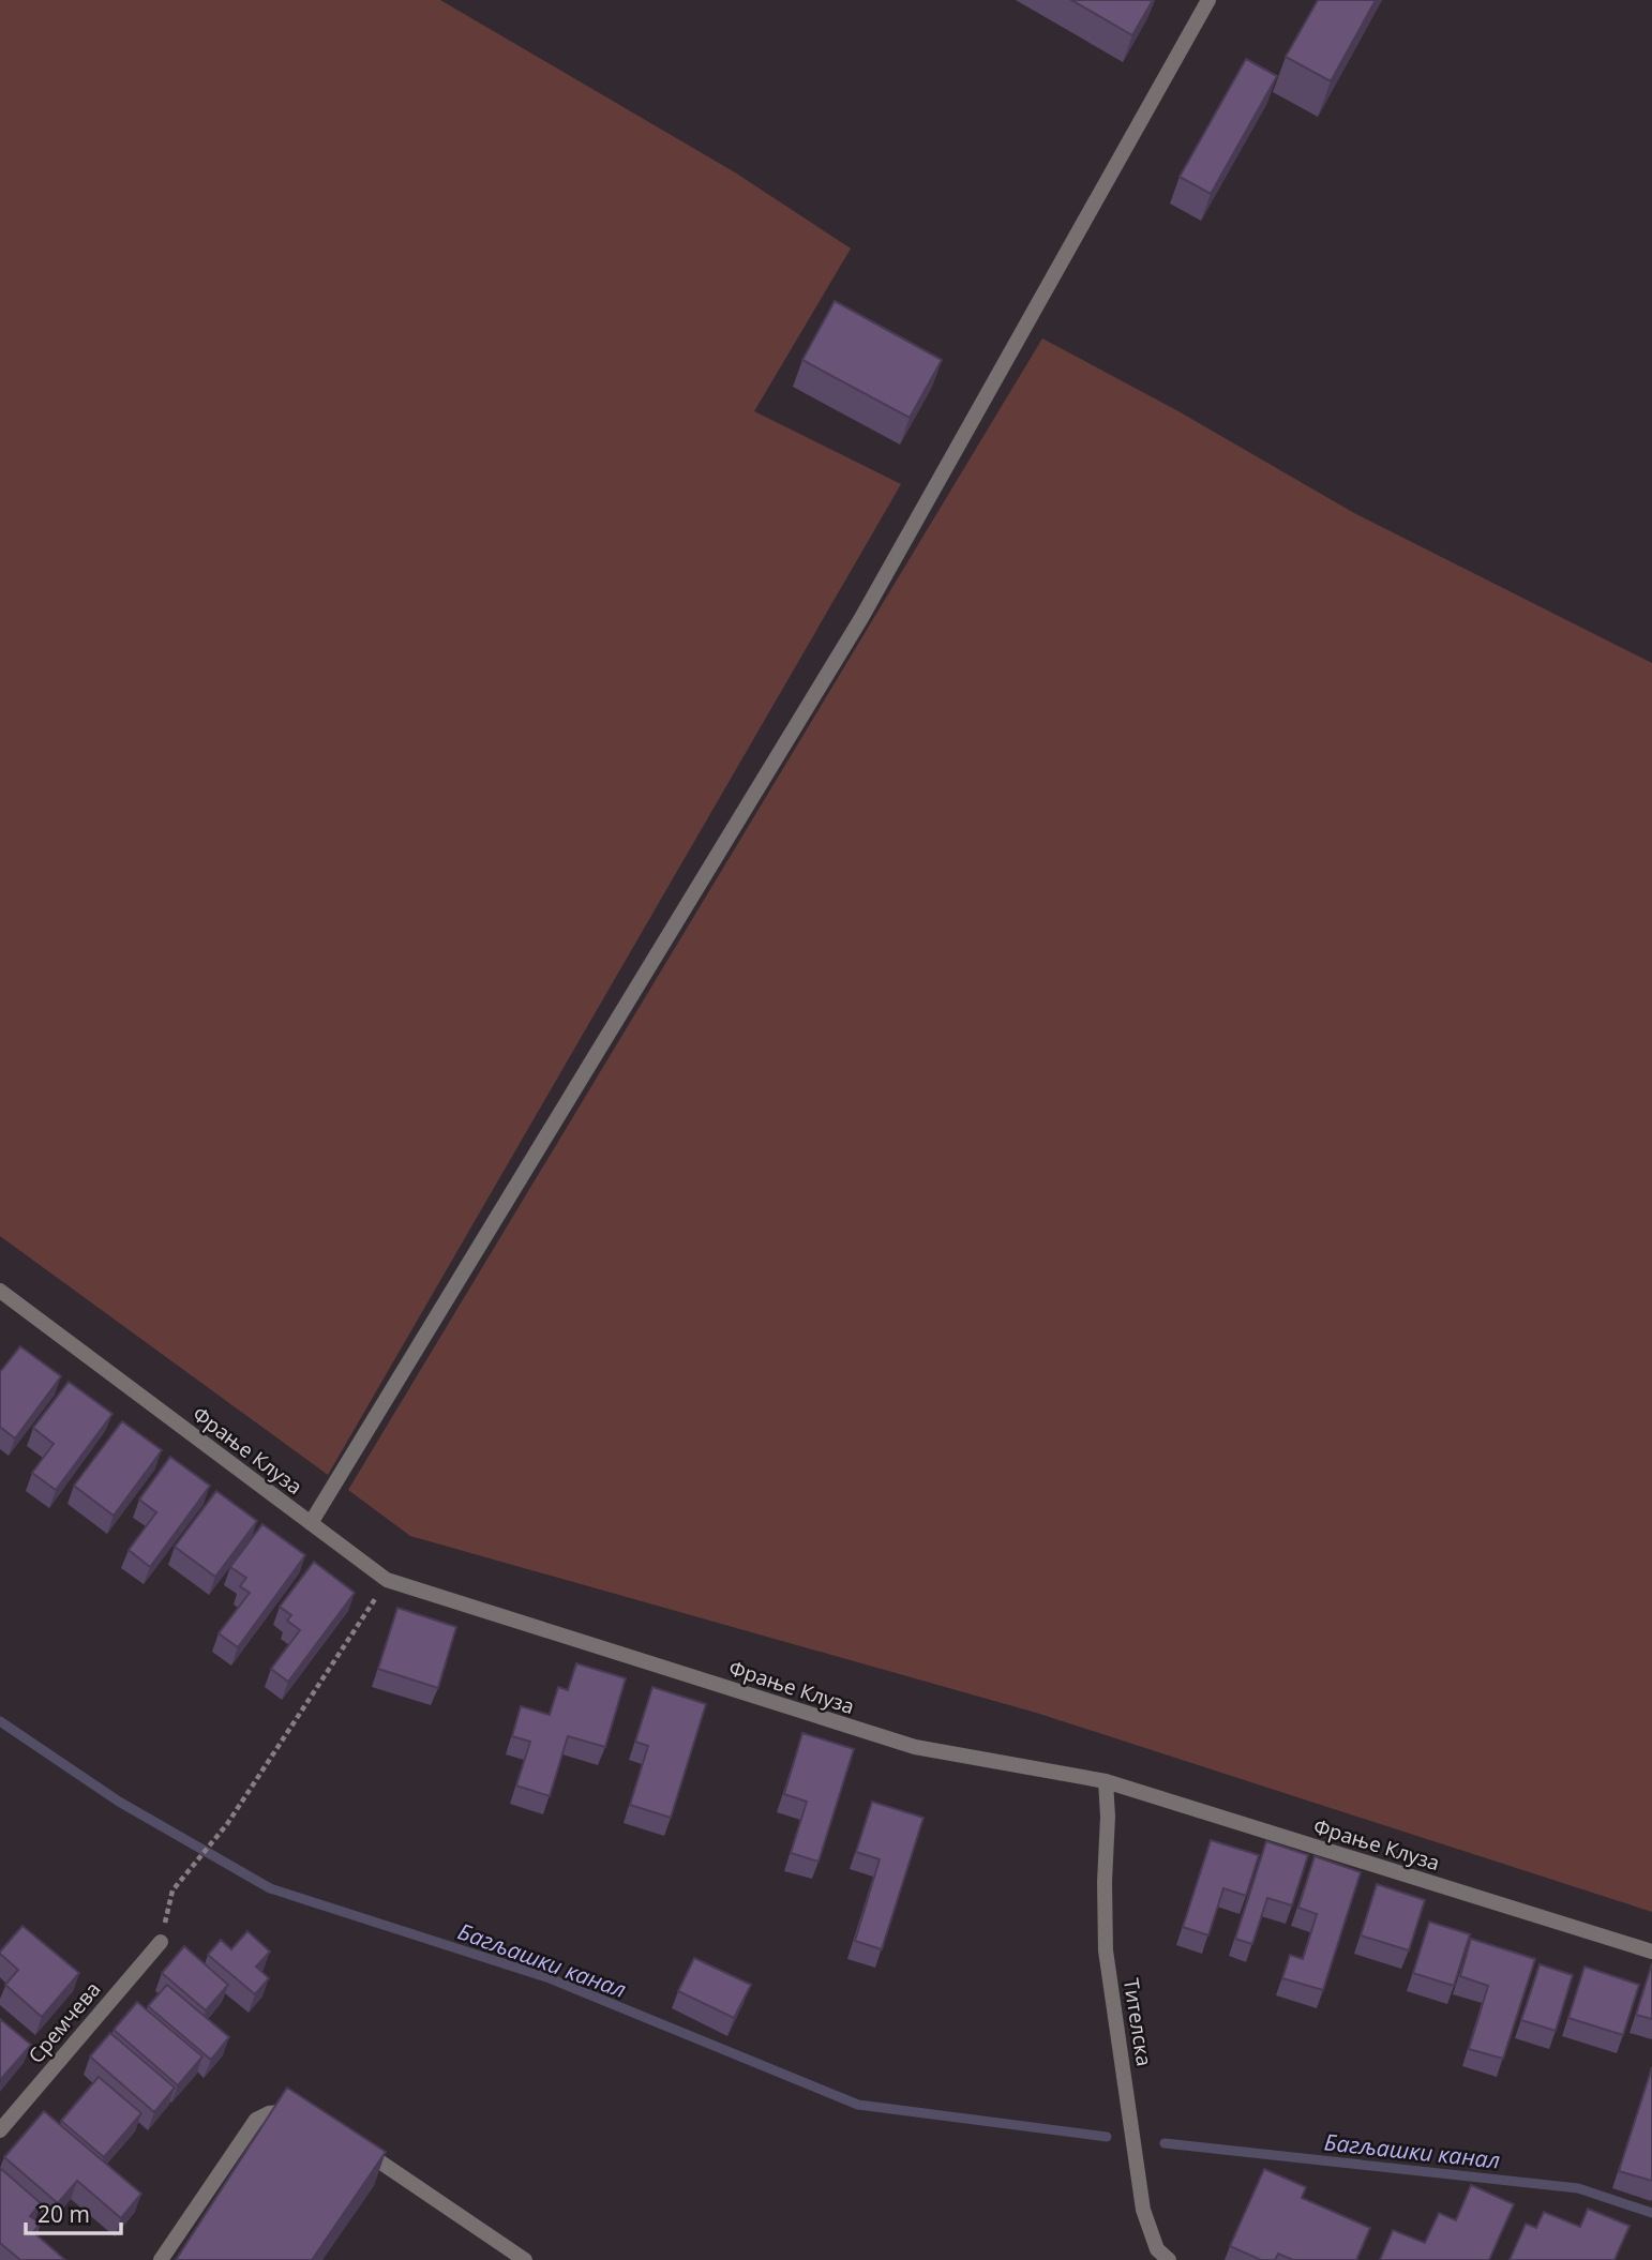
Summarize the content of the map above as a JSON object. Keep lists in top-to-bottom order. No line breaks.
{"streets":{"street":["Фрање Клуза","Сремчева","Тителска"]},"crossings":[["Фрање Клуза","Тителска"]],"water":["Багљашки канал"],"scale_bar":"20 m"}
